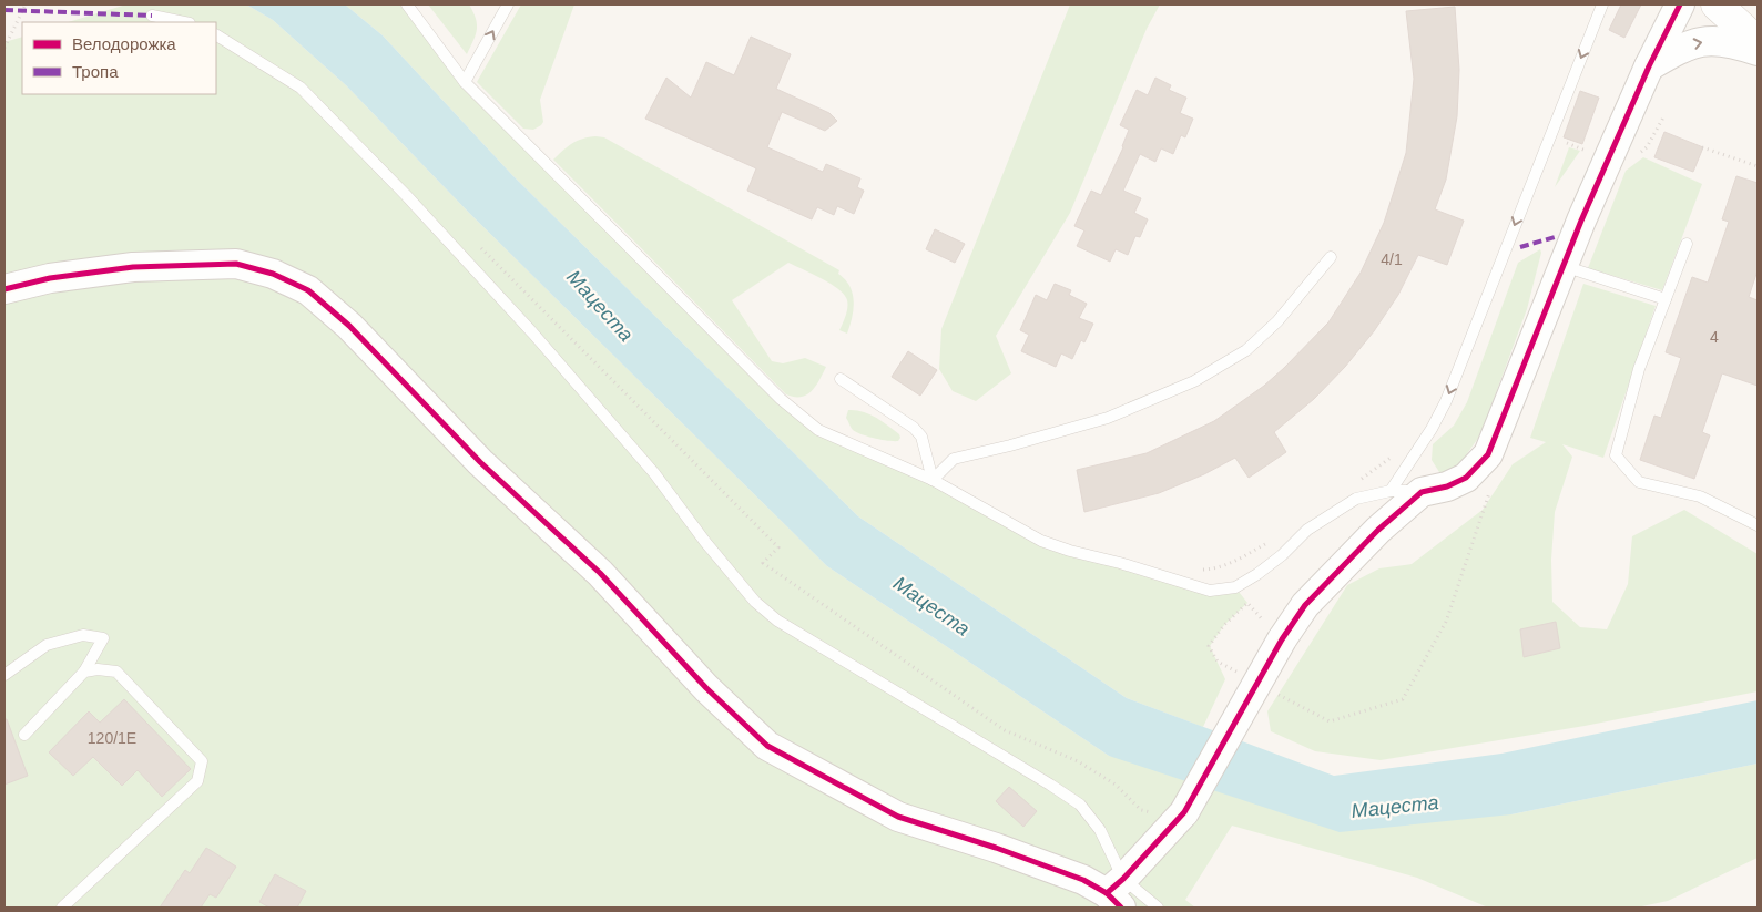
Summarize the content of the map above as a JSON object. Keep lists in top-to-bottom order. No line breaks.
{"water":["Мацеста"],"house_numbers":["4/1","4","120/1Е"],"legend":["Велодорожка","Тропа"]}
